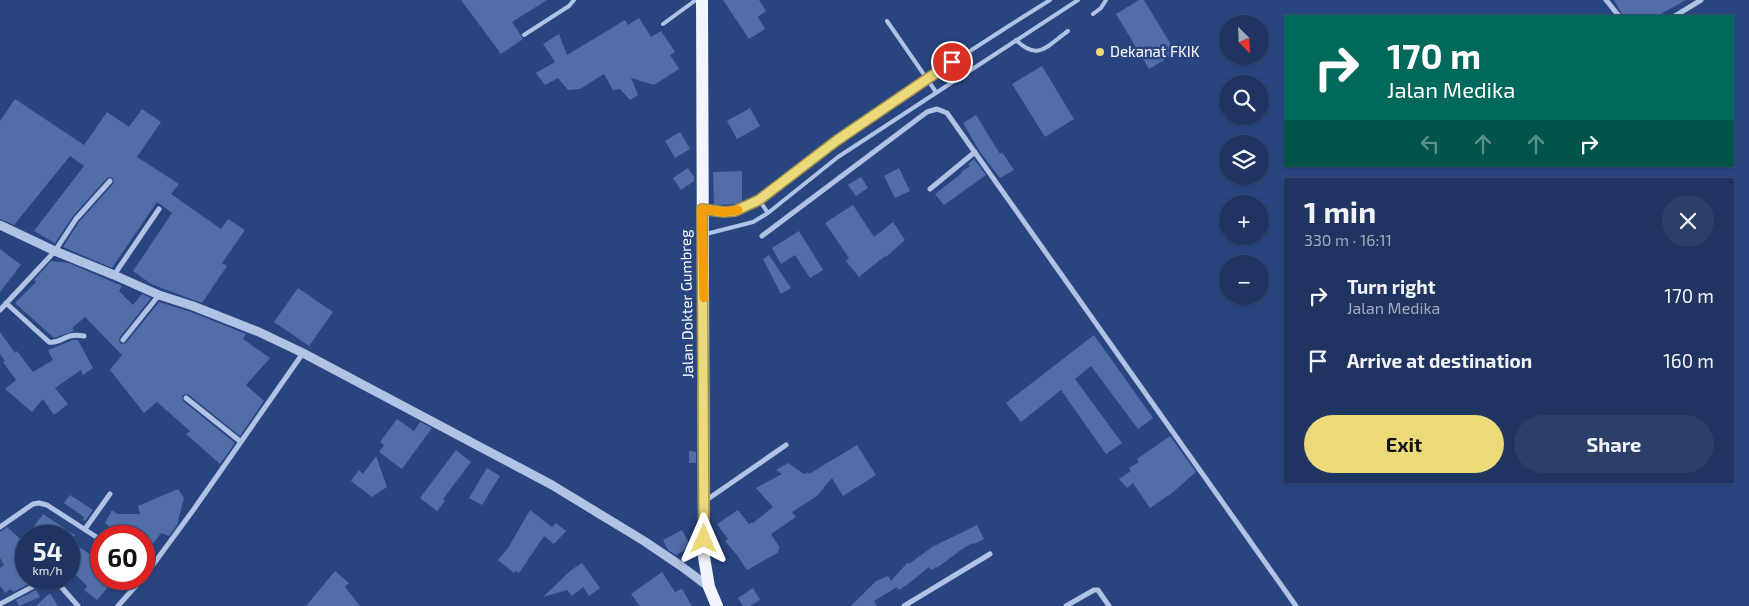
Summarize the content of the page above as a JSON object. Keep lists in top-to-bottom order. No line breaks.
{"streets":{"main road":["Jalan Dokter Gumbreg"]},"places":["Dekanat FKIK"],"north":"bottom right","page":{"map_buttons":["+","−"],"turn":["170 m","Jalan Medika"],"heading":["1 min","330 m · 16:11"],"list":[{"name":"Turn right","note":"Jalan Medika","value":"170 m"},{"name":"Arrive at destination","value":"160 m"}],"buttons":["Exit","Share"],"speed":"54 km/h","limit":"60"}}
